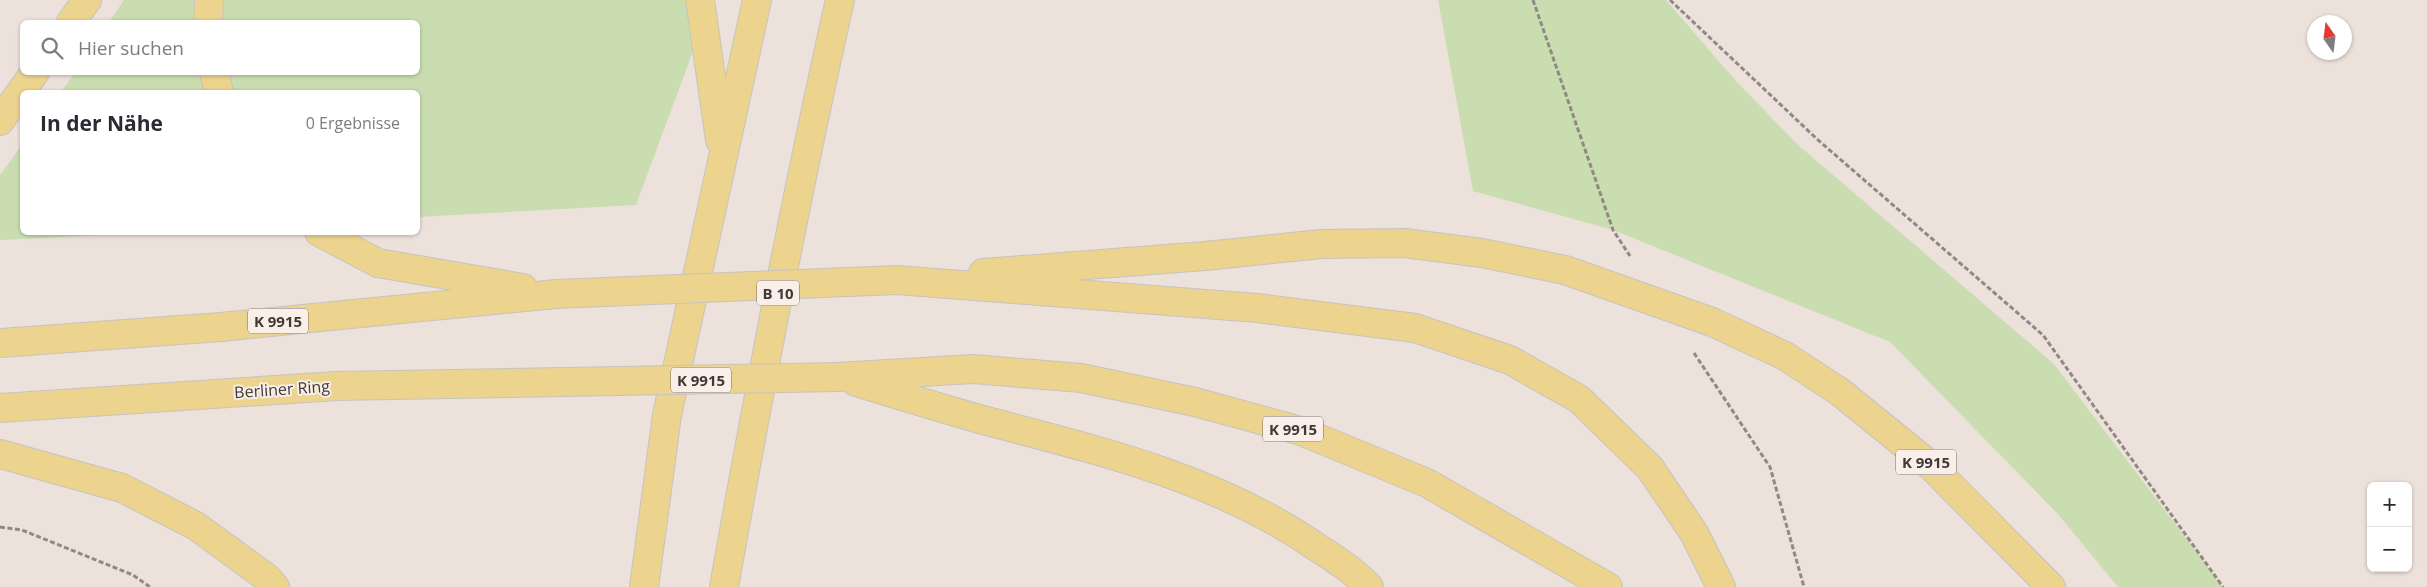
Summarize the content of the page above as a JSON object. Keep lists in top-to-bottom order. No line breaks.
{"streets":{"highway":["B 10","K 9915","Berliner Ring"]},"crossings":[["K 9915","Berliner Ring"]],"north":"top","page":{"search":"Hier suchen","heading":["In der Nähe","0 Ergebnisse"],"map_buttons":["+","−"]}}
